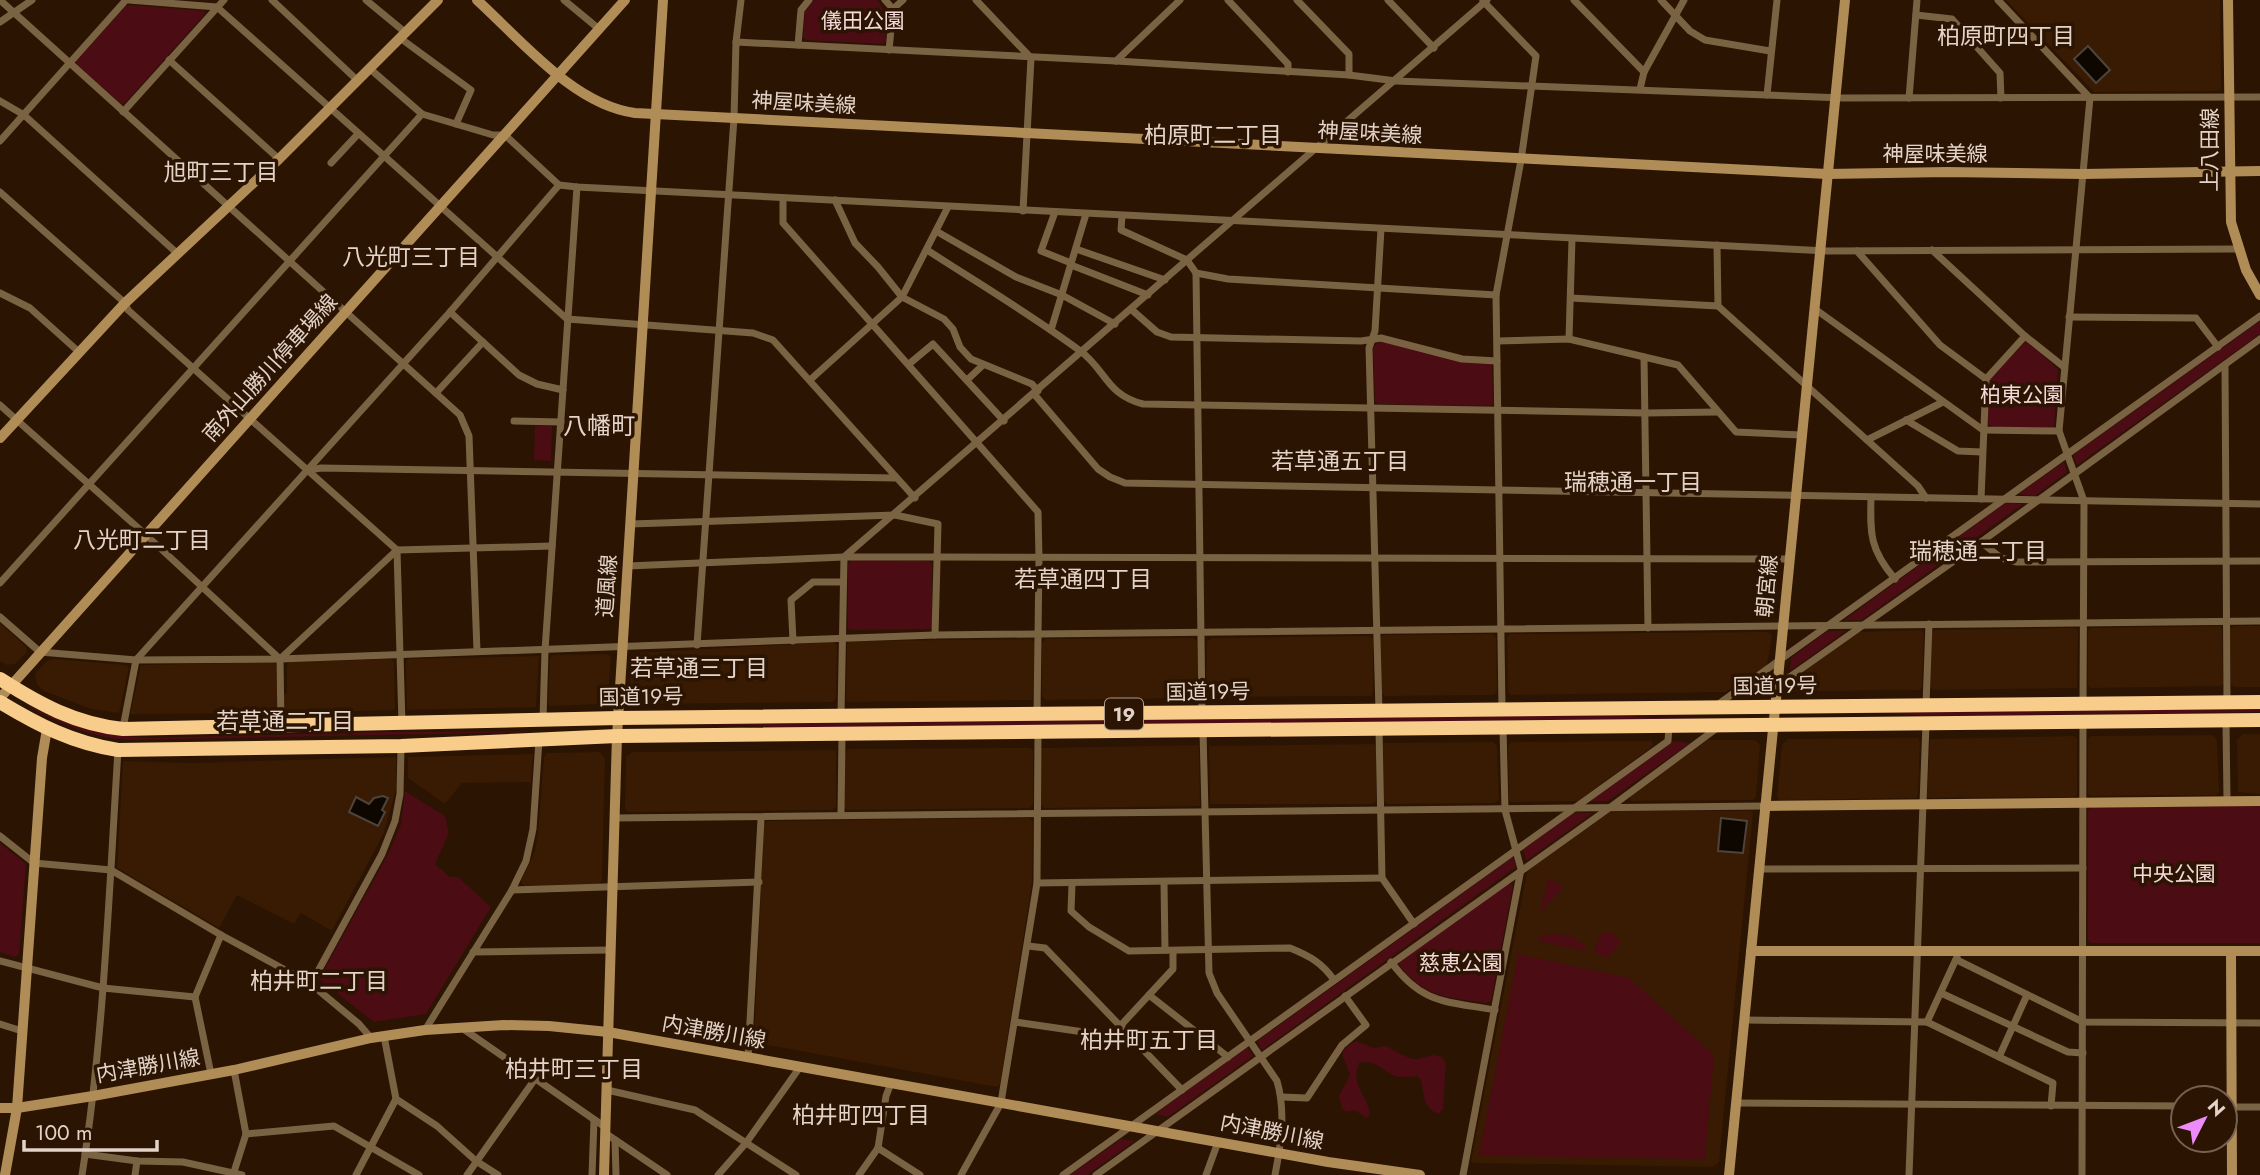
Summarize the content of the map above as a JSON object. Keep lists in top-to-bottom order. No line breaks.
{"streets":{"highway":["国道19号","19"],"street":["神屋味美線","上八田線","南外山勝川停車場線","道風線","朝宮線","内津勝川線"]},"crossings":[["神屋味美線","上八田線"],["神屋味美線","南外山勝川停車場線"],["神屋味美線","道風線"],["神屋味美線","朝宮線"],["南外山勝川停車場線","国道19号"],["道風線","国道19号"],["道風線","内津勝川線"],["朝宮線","国道19号"]],"districts":["柏原町四丁目","柏原町二丁目","旭町三丁目","八光町三丁目","八幡町","若草通五丁目","瑞穂通一丁目","八光町二丁目","瑞穂通二丁目","若草通四丁目","若草通三丁目","若草通二丁目","柏井町二丁目","柏井町五丁目","柏井町三丁目","柏井町四丁目"],"parks":["儀田公園","柏東公園","中央公園","慈恵公園"],"scale_bar":"100 m","north":"top right"}
